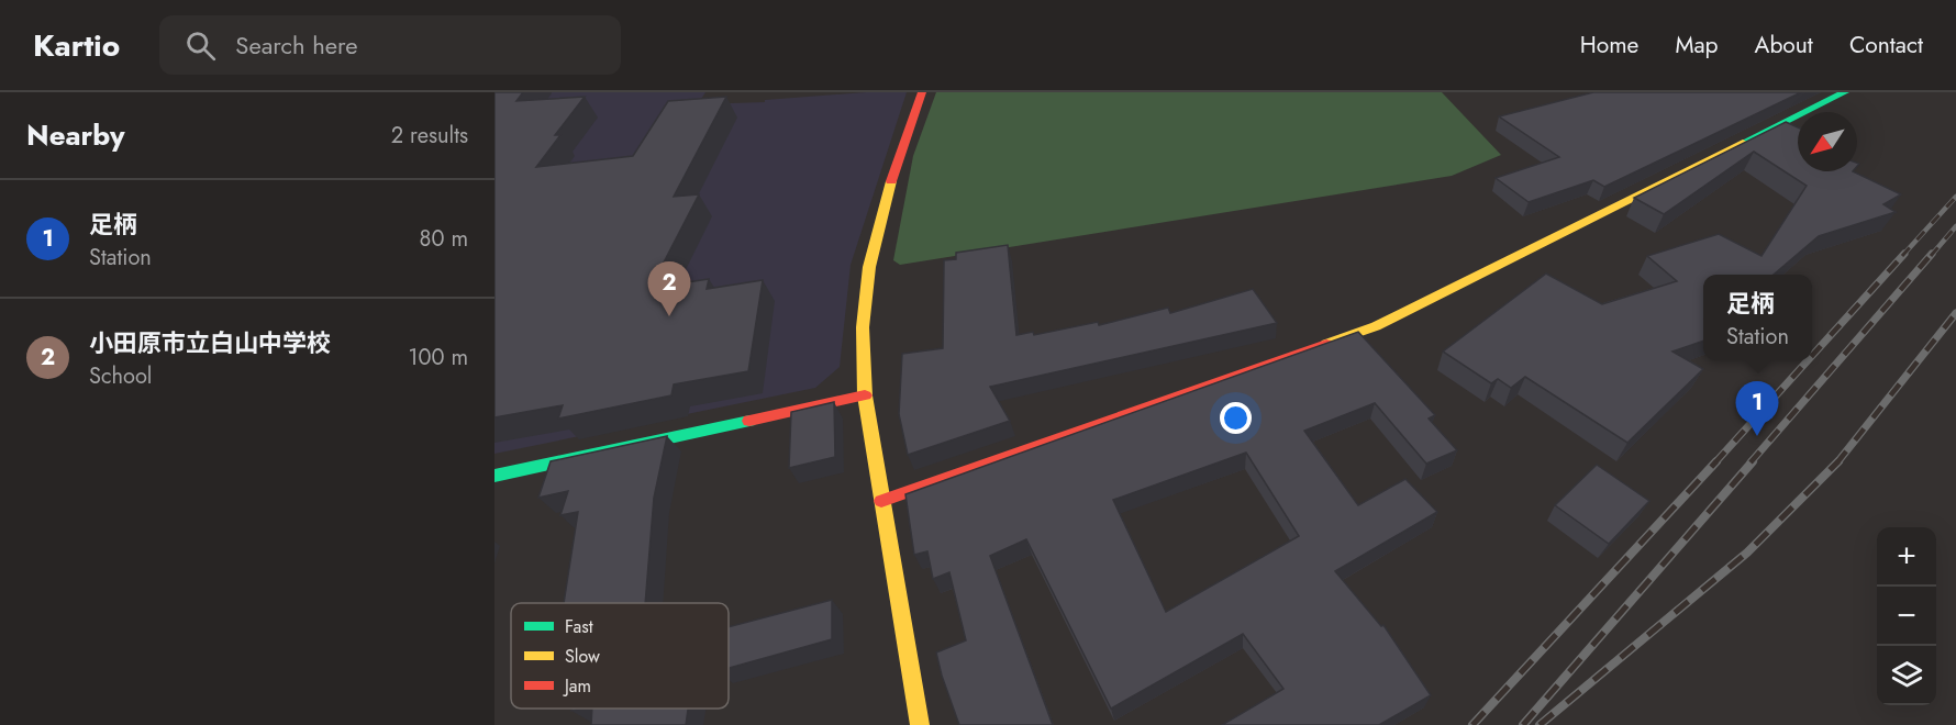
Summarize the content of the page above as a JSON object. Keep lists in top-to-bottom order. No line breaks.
{"legend":["Fast","Slow","Jam"],"north":"bottom left","page":{"header":"Kartio","search":"Search here","nav":["Home","Map","About","Contact"],"heading":["Nearby","2 results"],"list":[{"mark":"1","name":"足柄","note":"Station","value":"80 m"},{"mark":"2","name":"小田原市立白山中学校","note":"School","value":"100 m"}],"pins":["2","1"],"popup":["足柄","Station"],"map_buttons":["+","−"]}}
